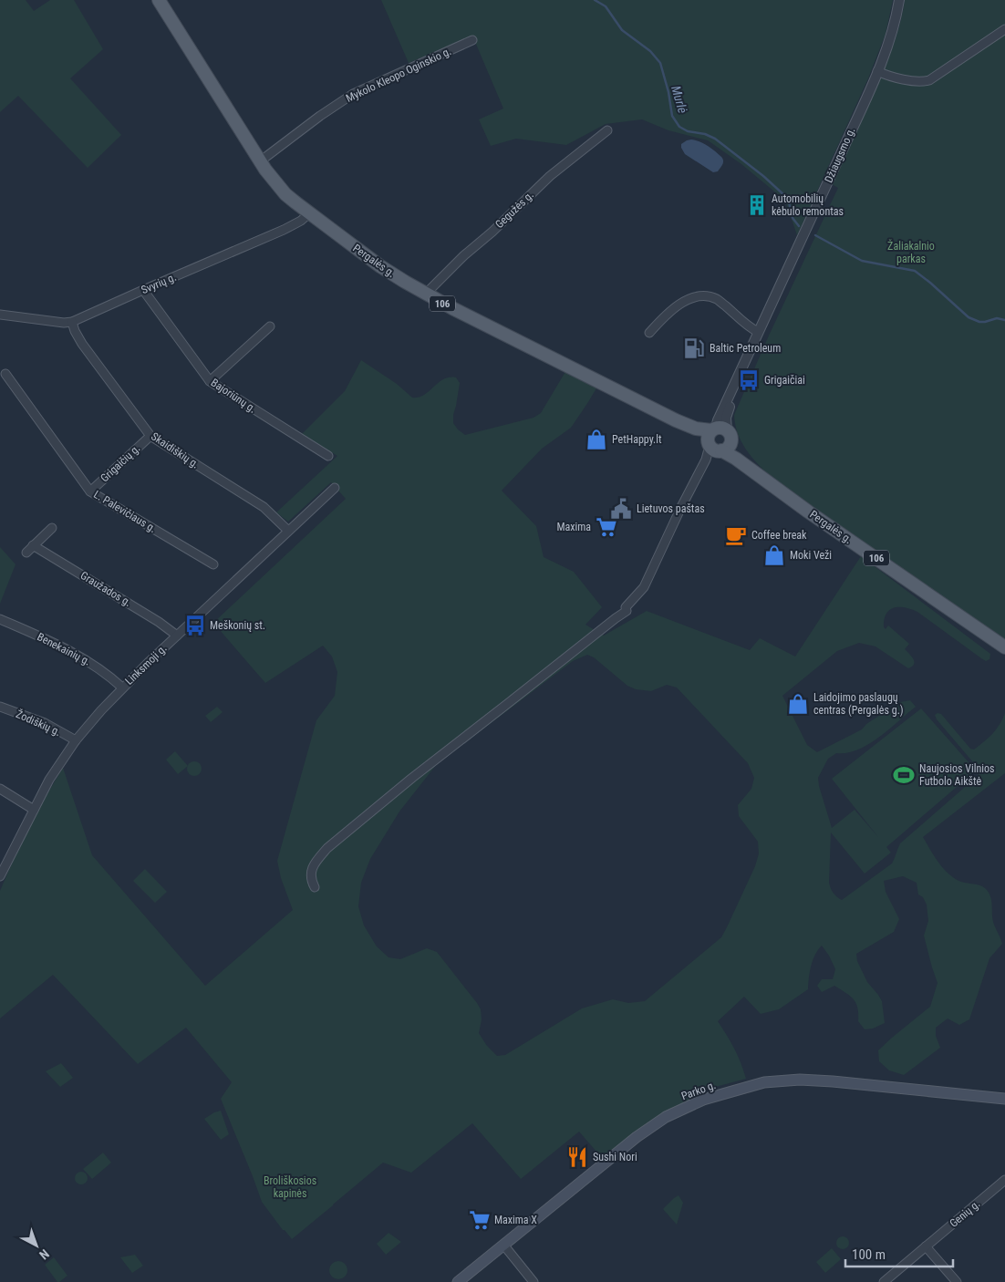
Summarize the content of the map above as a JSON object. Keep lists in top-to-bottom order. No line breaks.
{"streets":{"main road":["Pergalės g.","106","Parko g."],"street":["Mykolo Kleopo Oginskio g.","Džiaugsmo g.","Gegužės g.","Svyrių g.","Bajoriūnų g.","Skaidiškių g.","Grigaičių g.","L. Palevičiaus g.","Graužados g.","Benekainių g.","Linksmoji g.","Žodiškių g.","Genių g."]},"crossings":[["Mykolo Kleopo Oginskio g.","Pergalės g."],["Džiaugsmo g.","Pergalės g."],["Gegužės g.","Pergalės g."],["Pergalės g.","Svyrių g."],["Svyrių g.","Bajoriūnų g."],["Svyrių g.","Skaidiškių g."],["Skaidiškių g.","Grigaičių g."],["Skaidiškių g.","Linksmoji g."],["Grigaičių g.","L. Palevičiaus g."],["Graužados g.","Linksmoji g."],["Benekainių g.","Linksmoji g."],["Linksmoji g.","Žodiškių g."]],"water":["Murlė"],"parks":["Žaliakalnio parkas","Broliškosios kapinės"],"places":{"building":["Automobilių kėbulo remontas"],"fuel station":["Baltic Petroleum"],"bus stop":["Grigaičiai","Meškonių st."],"shop":["PetHappy.lt","Moki Veži","Laidojimo paslaugų centras (Pergalės g.)"],"public building":["Lietuvos paštas"],"supermarket":["Maxima","Maxima X"],"cafe":["Coffee break"],"sports":["Naujosios Vilnios Futbolo Aikštė"],"restaurant":["Sushi Nori"]},"scale_bar":"100 m","north":"bottom right"}
